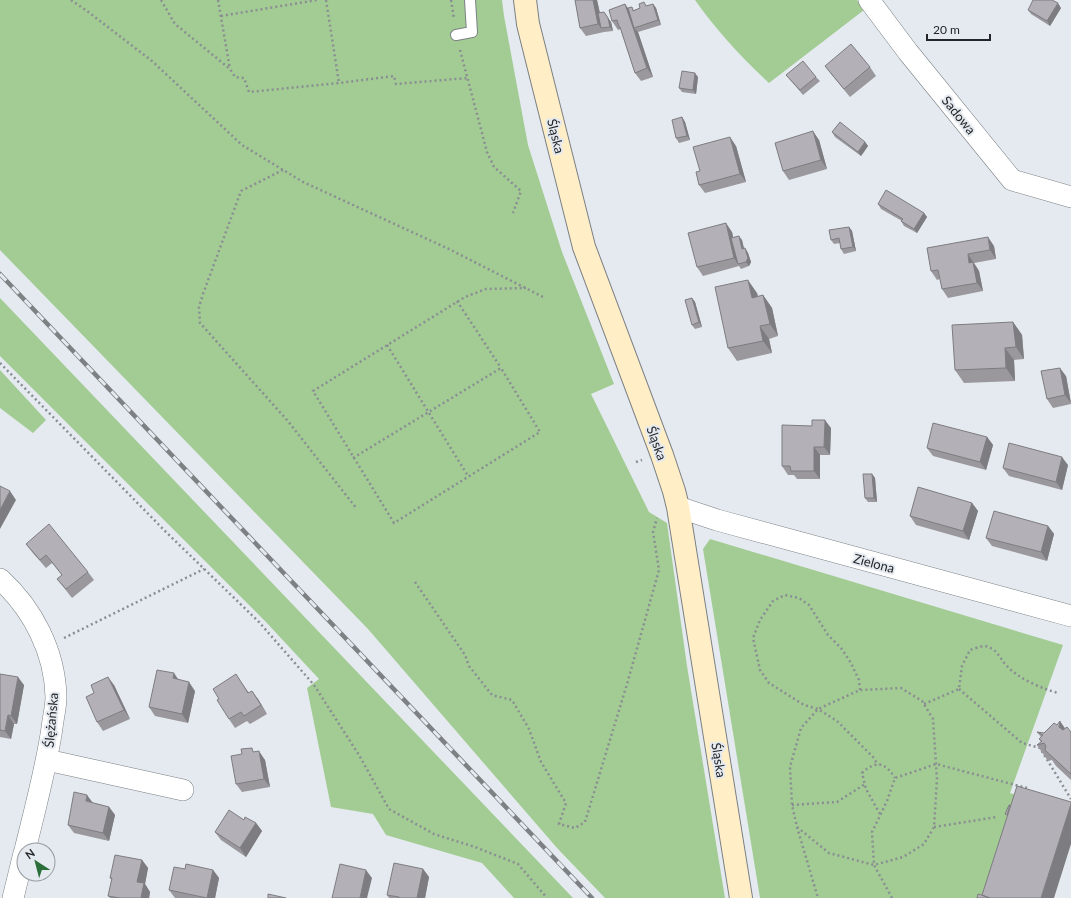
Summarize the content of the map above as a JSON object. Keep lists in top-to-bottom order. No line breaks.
{"streets":{"street":["Sadowa","Śląska","Zielona","Ślężańska"]},"crossings":[["Śląska","Zielona"]],"scale_bar":"20 m","north":"top left"}
